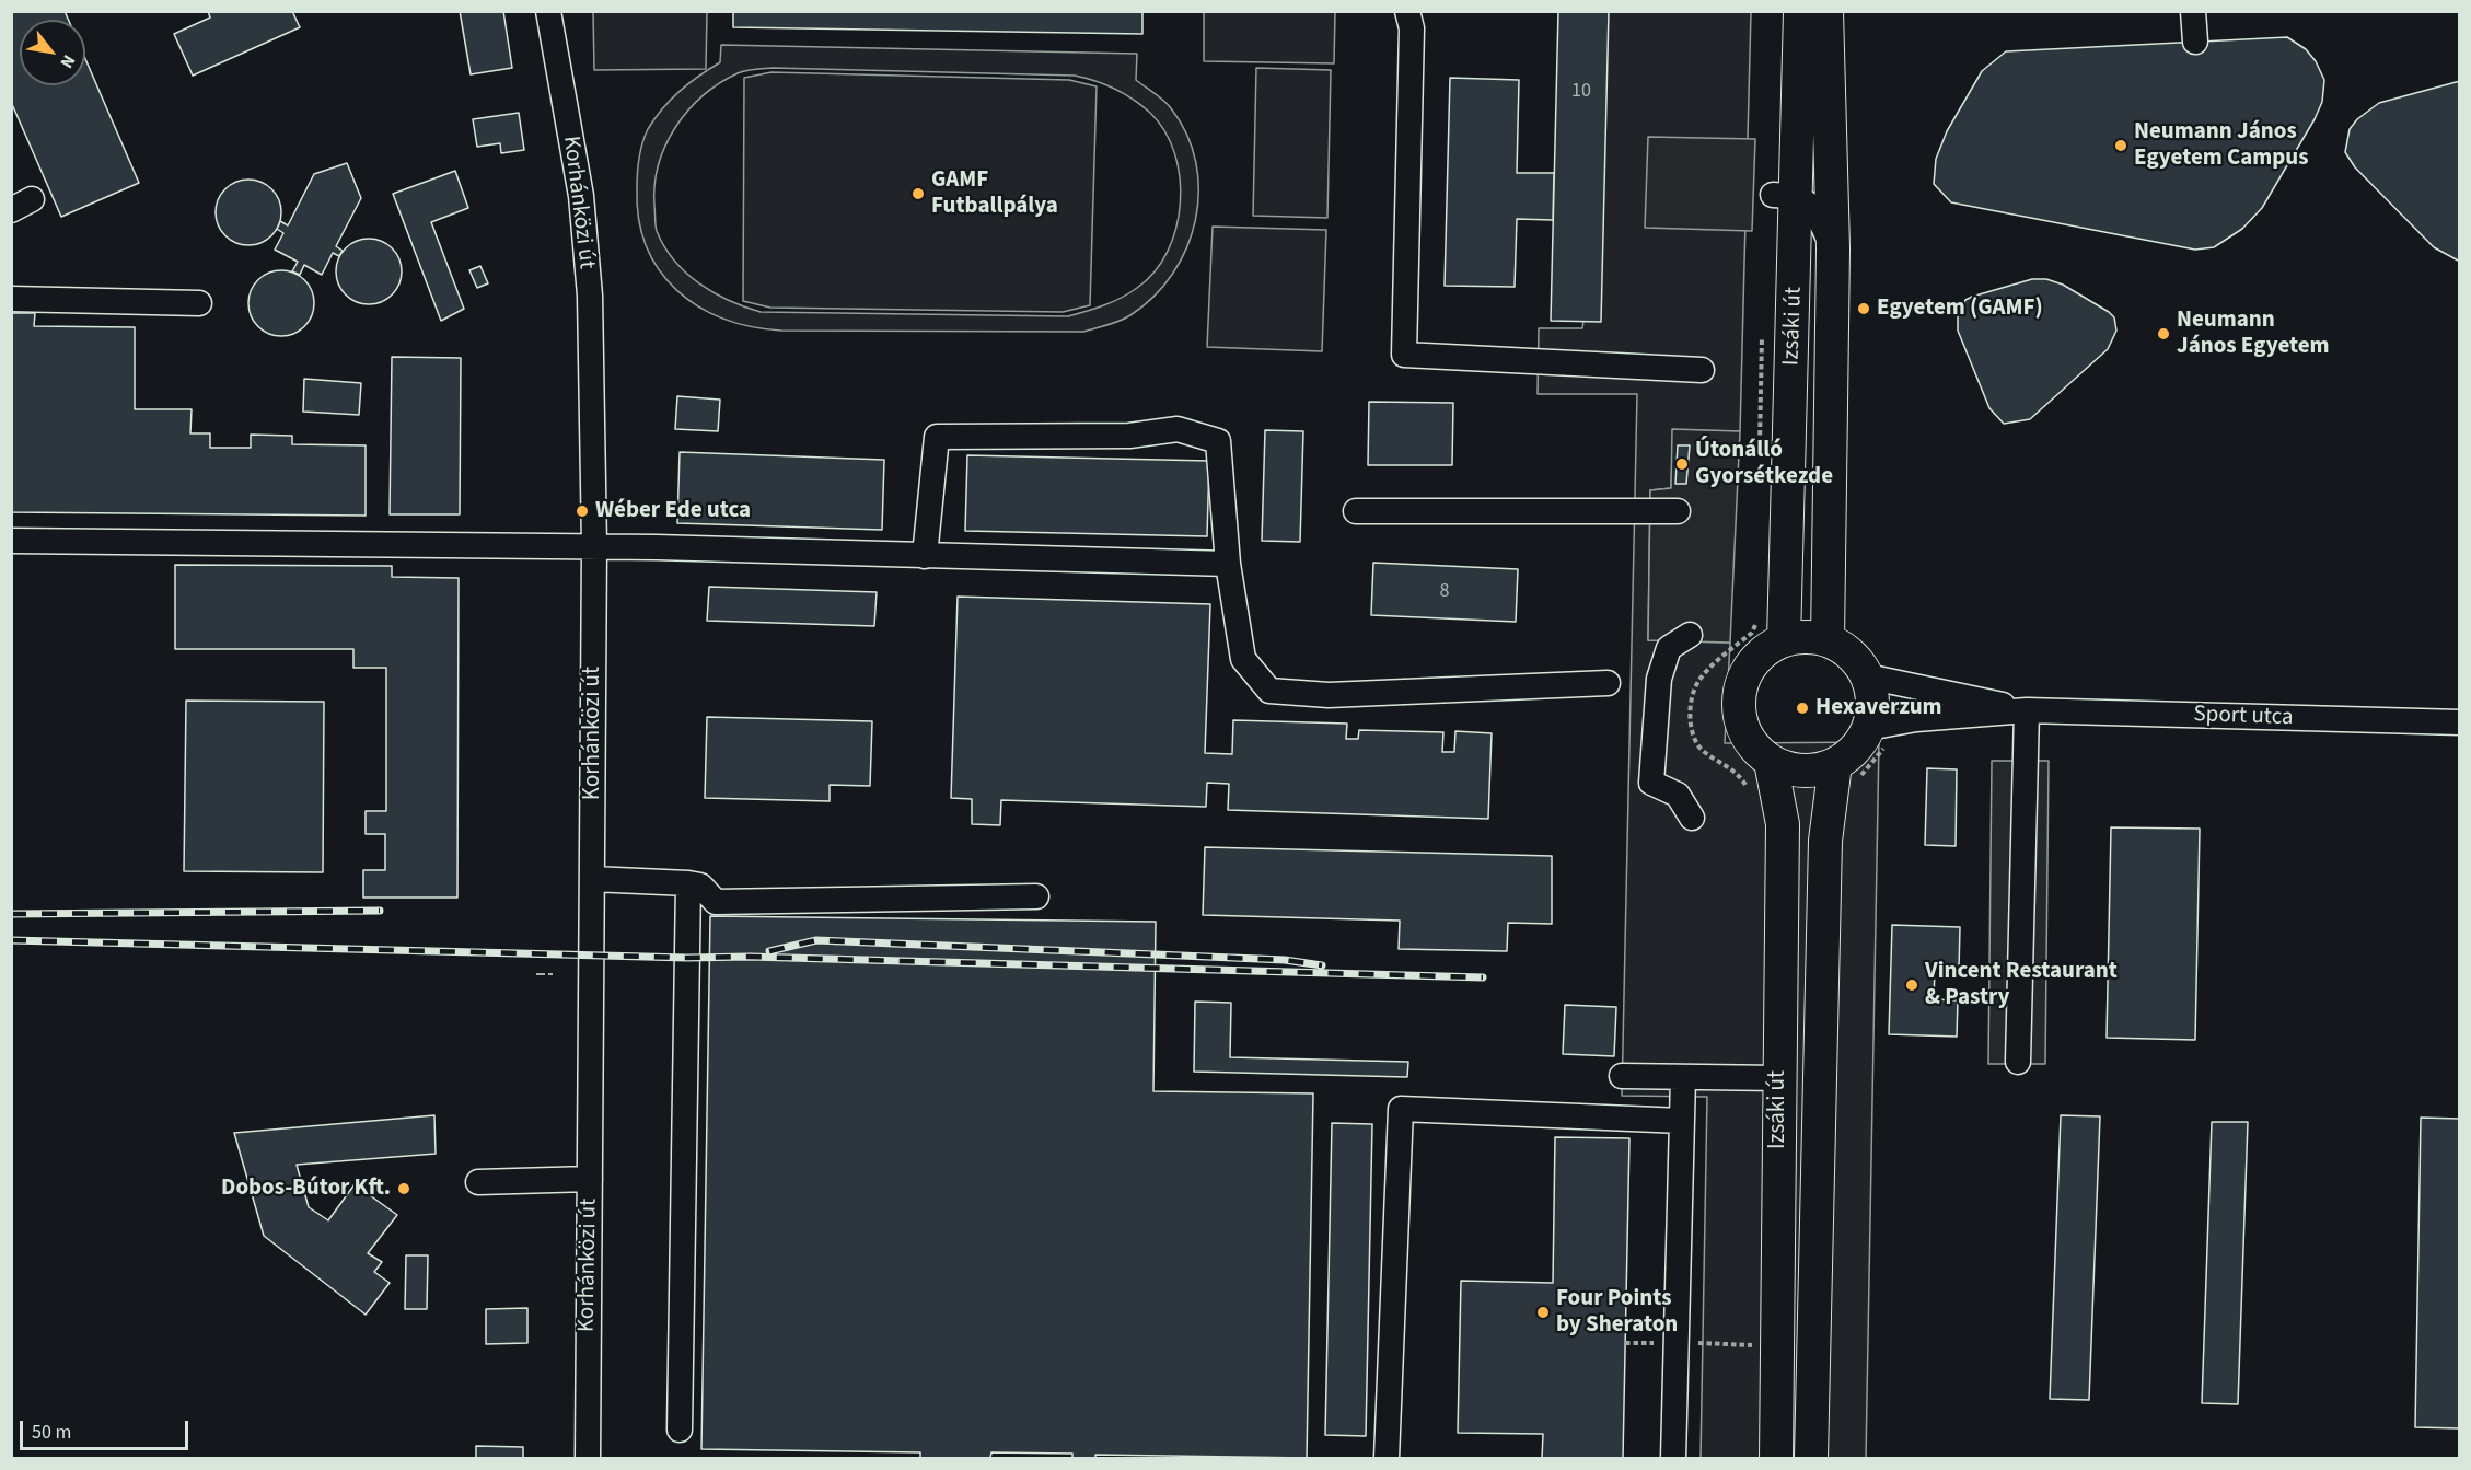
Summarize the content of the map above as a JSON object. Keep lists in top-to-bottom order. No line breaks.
{"streets":{"main road":["Izsáki út"],"street":["Korhánközi út","Sport utca"]},"places":["Neumann János Egyetem Campus","GAMF Futballpálya","Egyetem (GAMF)","Neumann János Egyetem","Útonálló Gyorsétkezde","Wéber Ede utca","Hexaverzum","Vincent Restaurant & Pastry","Dobos-Bútor Kft.","Four Points by Sheraton"],"house_numbers":["10","8"],"scale_bar":"50 m","north":"bottom right"}
